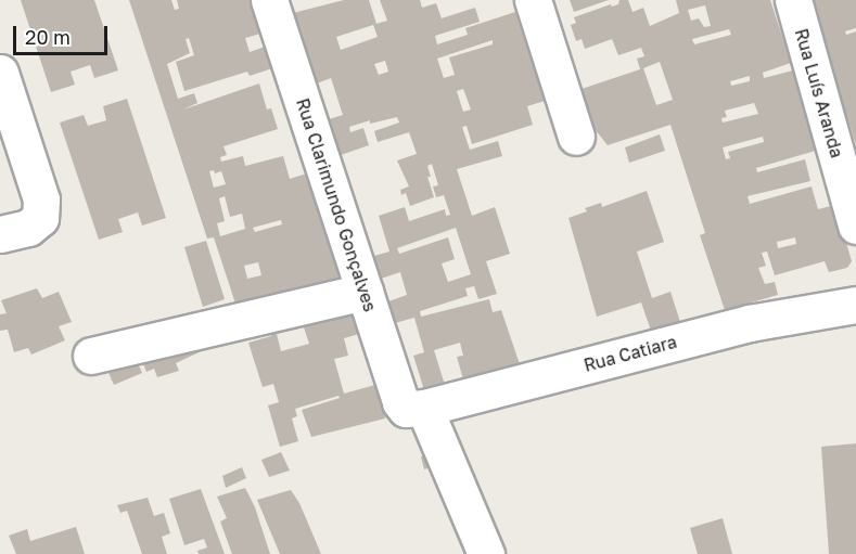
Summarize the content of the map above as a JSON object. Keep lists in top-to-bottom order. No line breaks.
{"streets":{"street":["Rua Luís Aranda","Rua Clarimundo Gonçalves","Rua Catiara"]},"crossings":[["Rua Clarimundo Gonçalves","Rua Catiara"]],"scale_bar":"20 m"}
